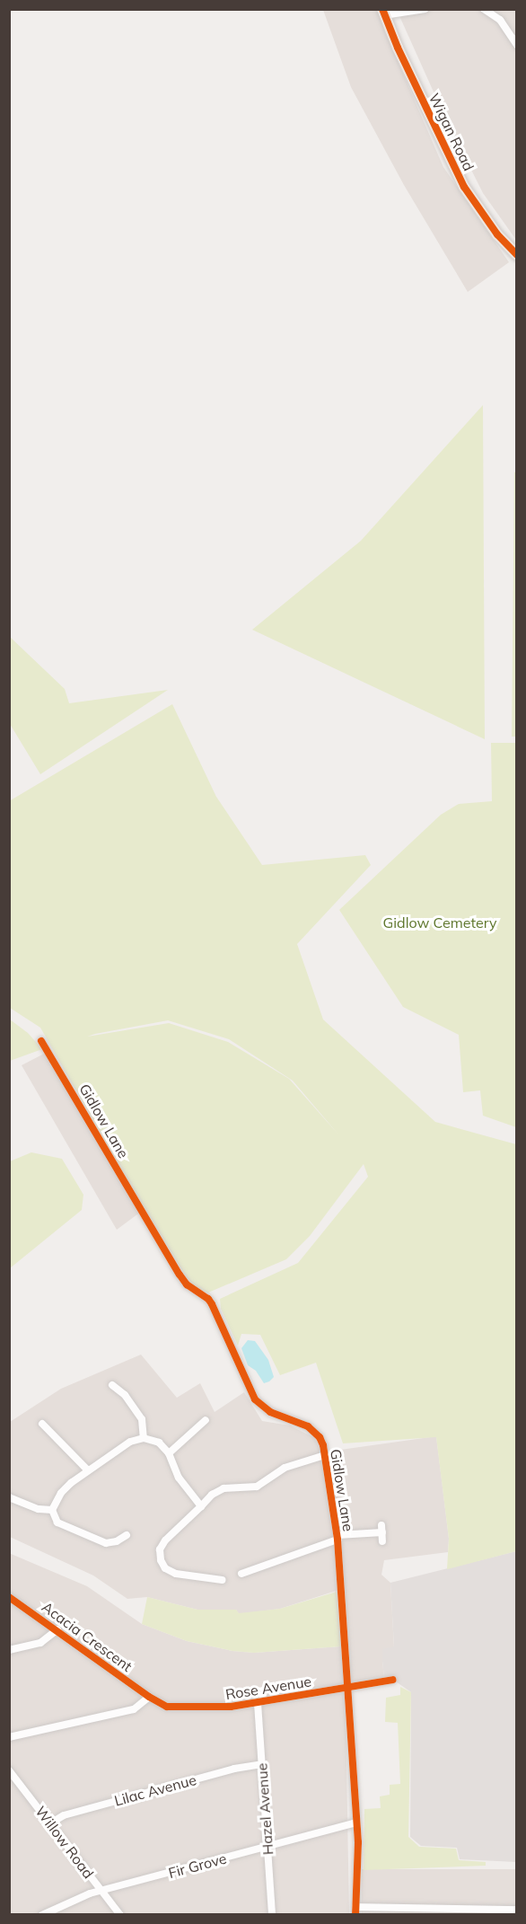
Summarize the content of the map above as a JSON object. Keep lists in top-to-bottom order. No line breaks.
{"streets":{"highway":["Wigan Road"],"street":["Gidlow Lane","Acacia Crescent","Rose Avenue","Lilac Avenue","Hazel Avenue","Willow Road","Fir Grove"]},"crossings":[["Gidlow Lane","Rose Avenue"],["Gidlow Lane","Fir Grove"],["Acacia Crescent","Rose Avenue"],["Rose Avenue","Hazel Avenue"],["Lilac Avenue","Hazel Avenue"],["Lilac Avenue","Willow Road"],["Hazel Avenue","Fir Grove"],["Willow Road","Fir Grove"]],"parks":["Gidlow Cemetery"]}
